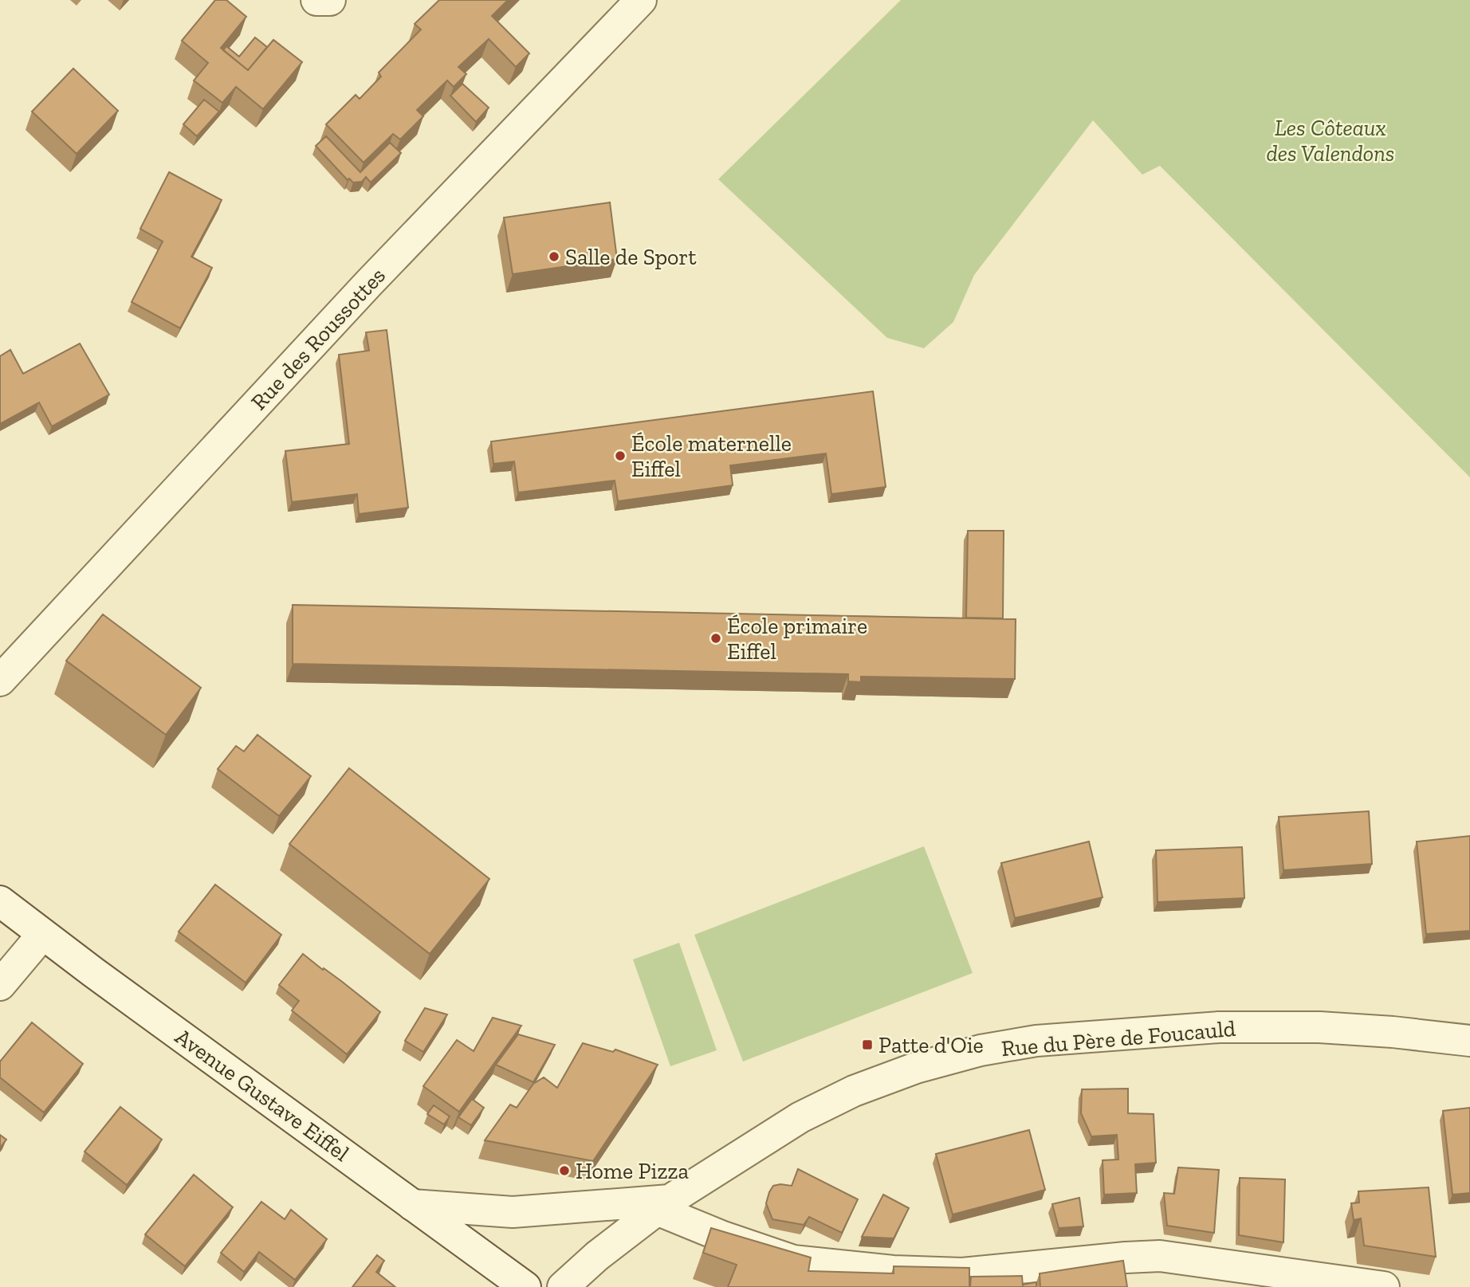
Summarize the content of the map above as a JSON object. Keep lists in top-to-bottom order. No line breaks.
{"streets":{"street":["Rue des Roussottes","Rue du Père de Foucauld","Avenue Gustave Eiffel"]},"crossings":[["Rue du Père de Foucauld","Avenue Gustave Eiffel"]],"parks":["Les Côteaux des Valendons"],"places":{"other":["Salle de Sport","École maternelle Eiffel","École primaire Eiffel","Home Pizza"],"transit":["Patte d'Oie"]}}
